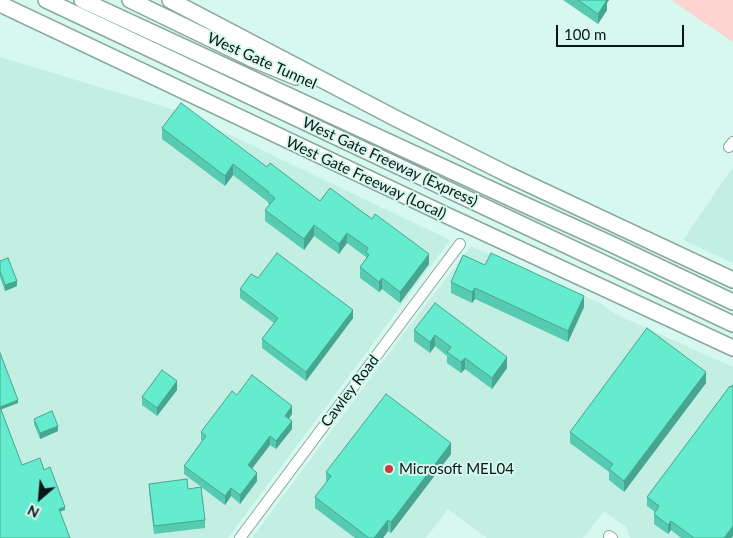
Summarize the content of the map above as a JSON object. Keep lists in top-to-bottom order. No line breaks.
{"streets":{"highway":["West Gate Tunnel","West Gate Freeway (Express)","West Gate Freeway (Local)"],"street":["Cawley Road"]},"places":["Microsoft MEL04"],"scale_bar":"100 m","north":"bottom left"}
